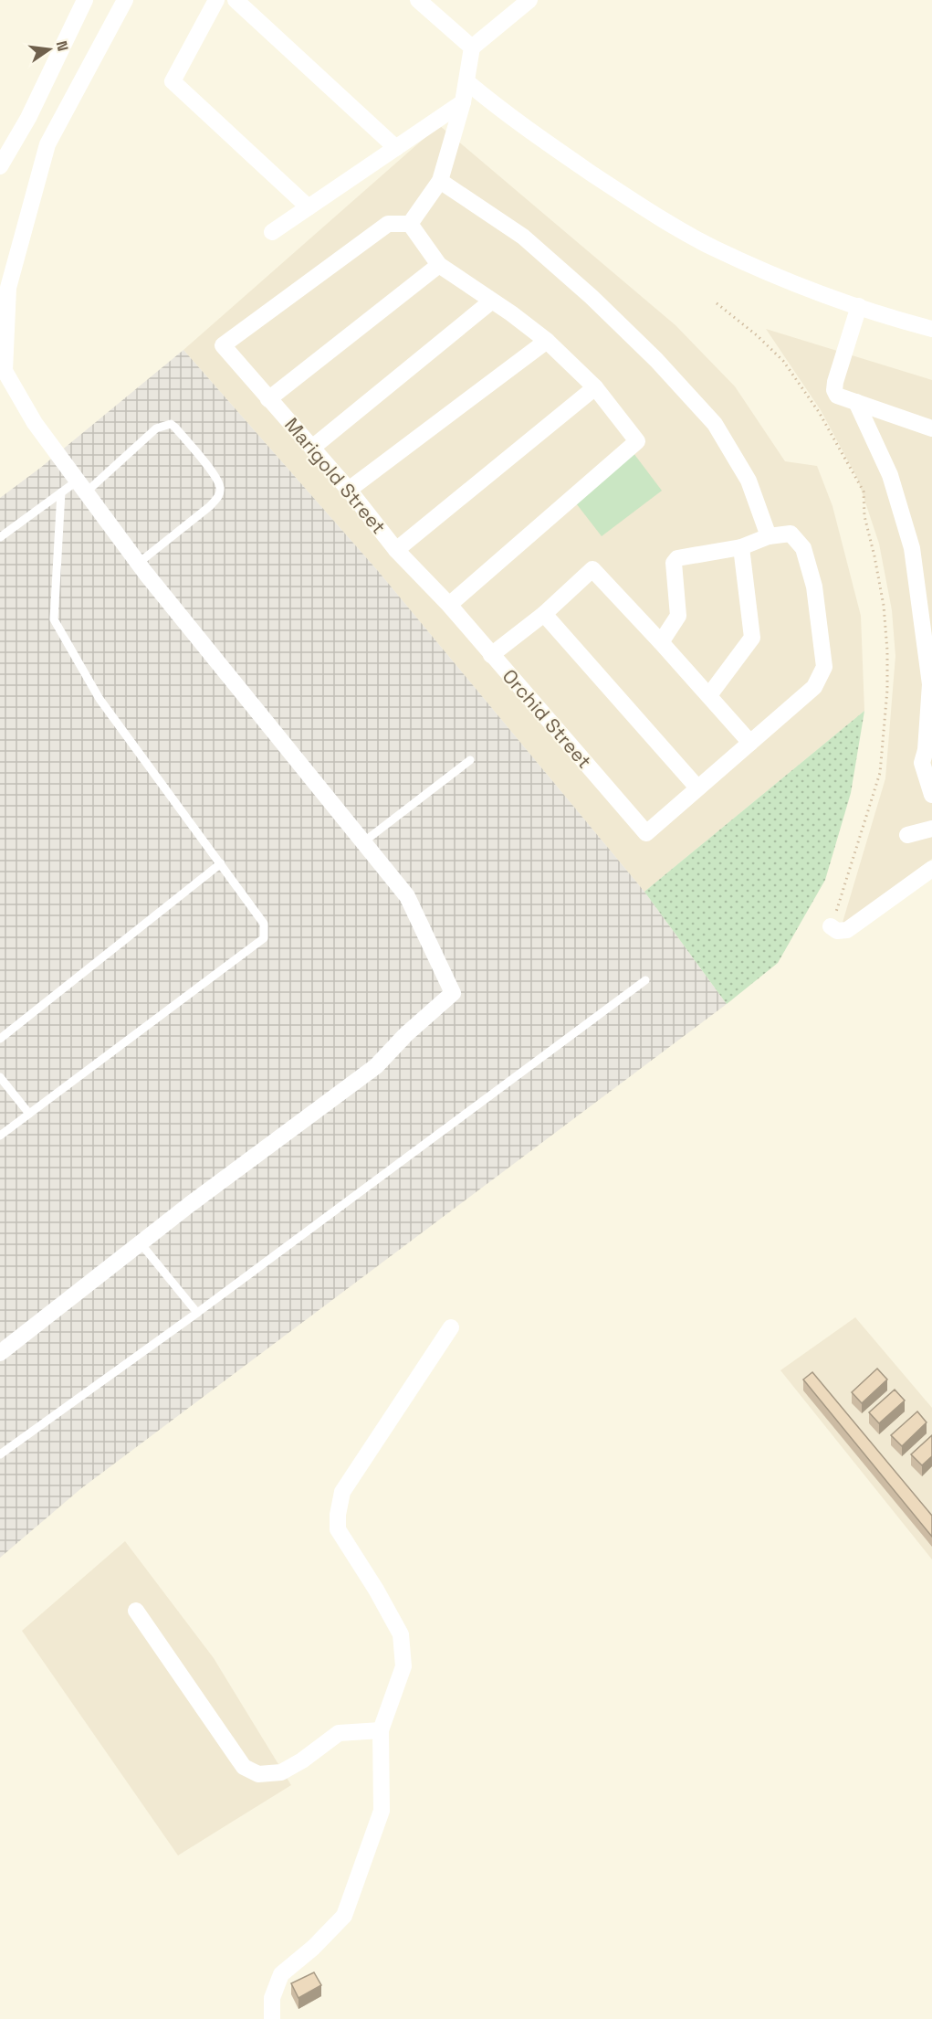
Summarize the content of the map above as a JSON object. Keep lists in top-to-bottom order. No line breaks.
{"streets":{"street":["Marigold Street","Orchid Street"]},"crossings":[["Marigold Street","Orchid Street"]],"north":"right"}
